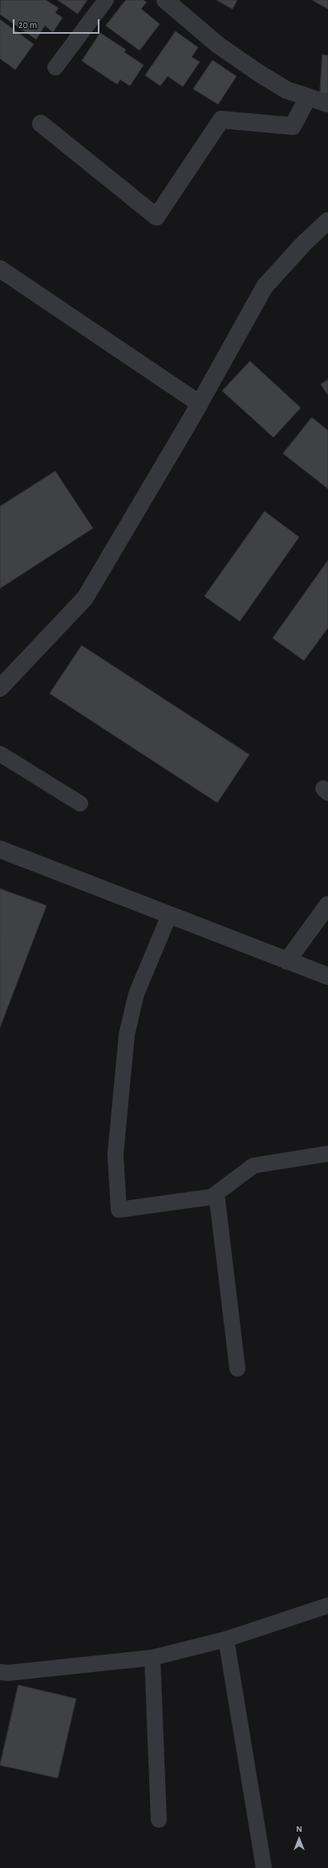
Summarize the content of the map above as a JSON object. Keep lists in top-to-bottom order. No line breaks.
{"scale_bar":"20 m","north":"top"}
